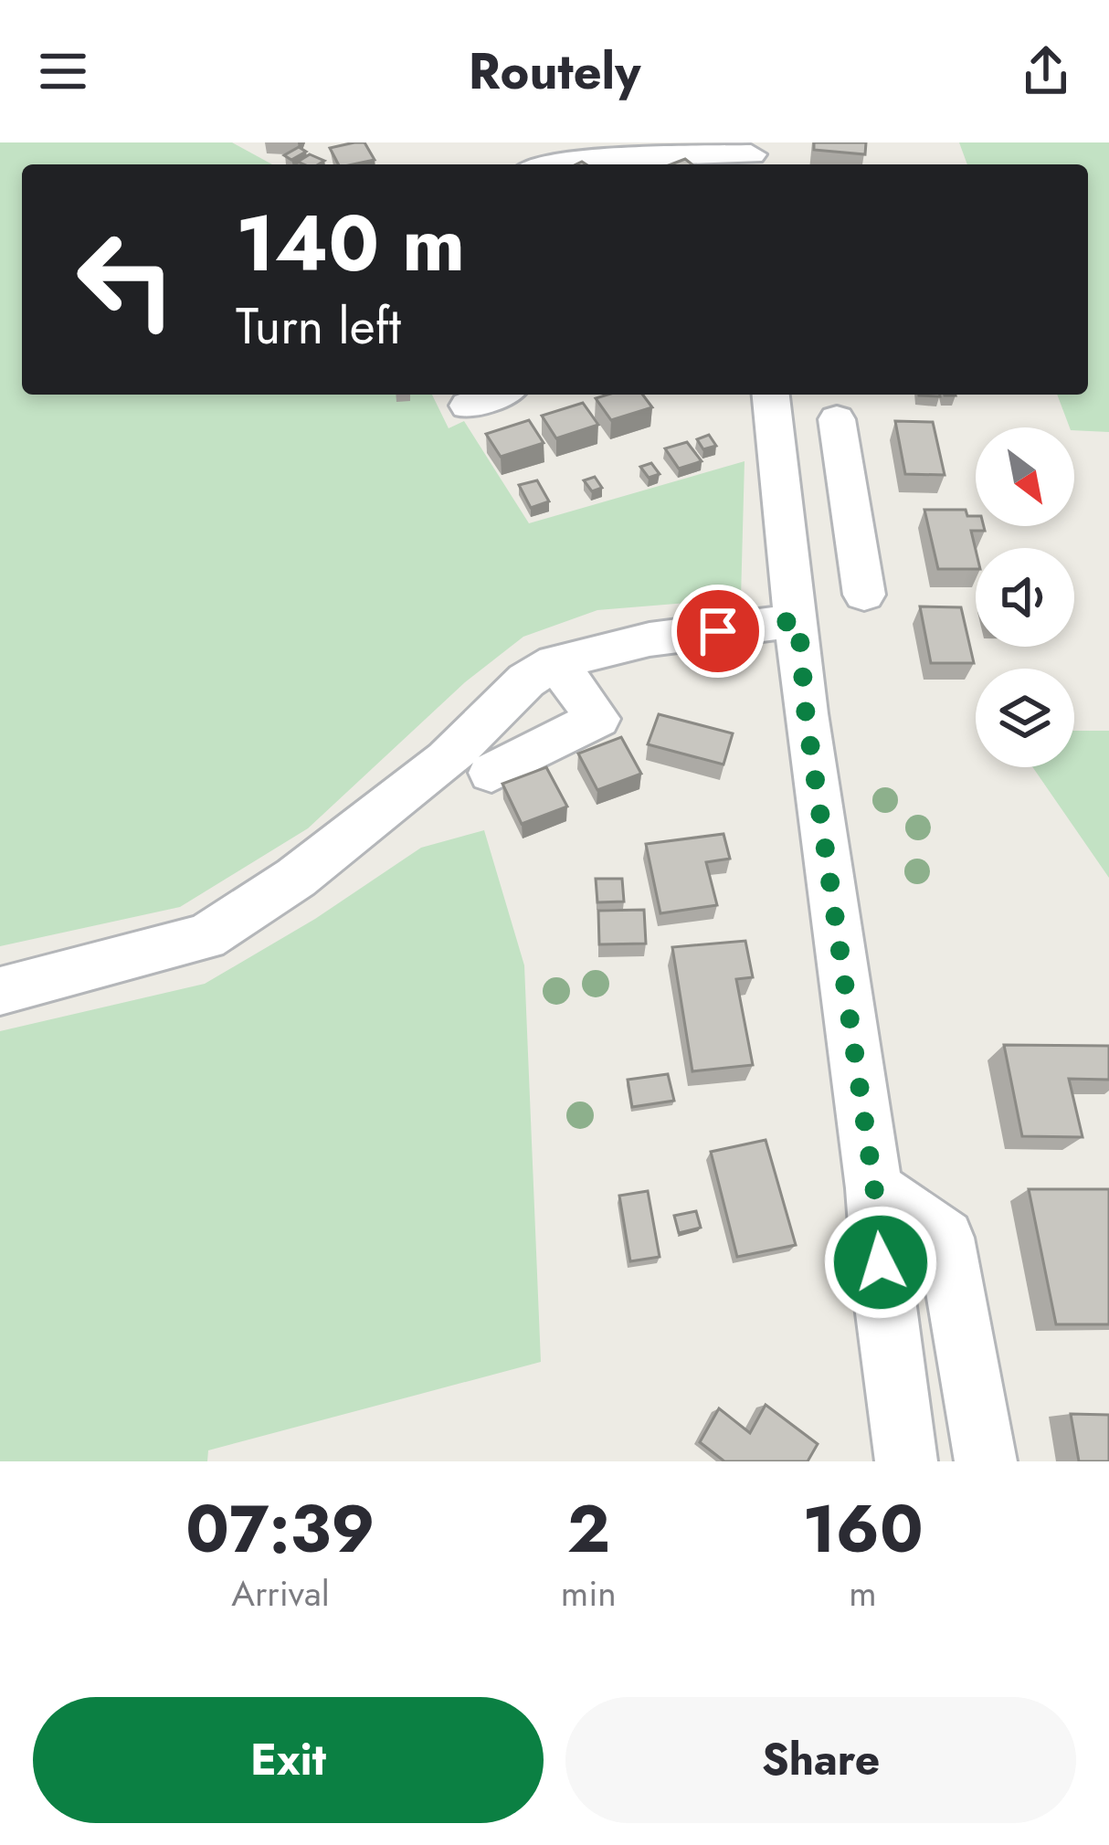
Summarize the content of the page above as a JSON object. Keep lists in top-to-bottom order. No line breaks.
{"north":"bottom right","page":{"header":"Routely","turn":["140 m","Turn left"],"eta":["07:39","Arrival","2","min","160","m"],"buttons":["Exit","Share"]}}
